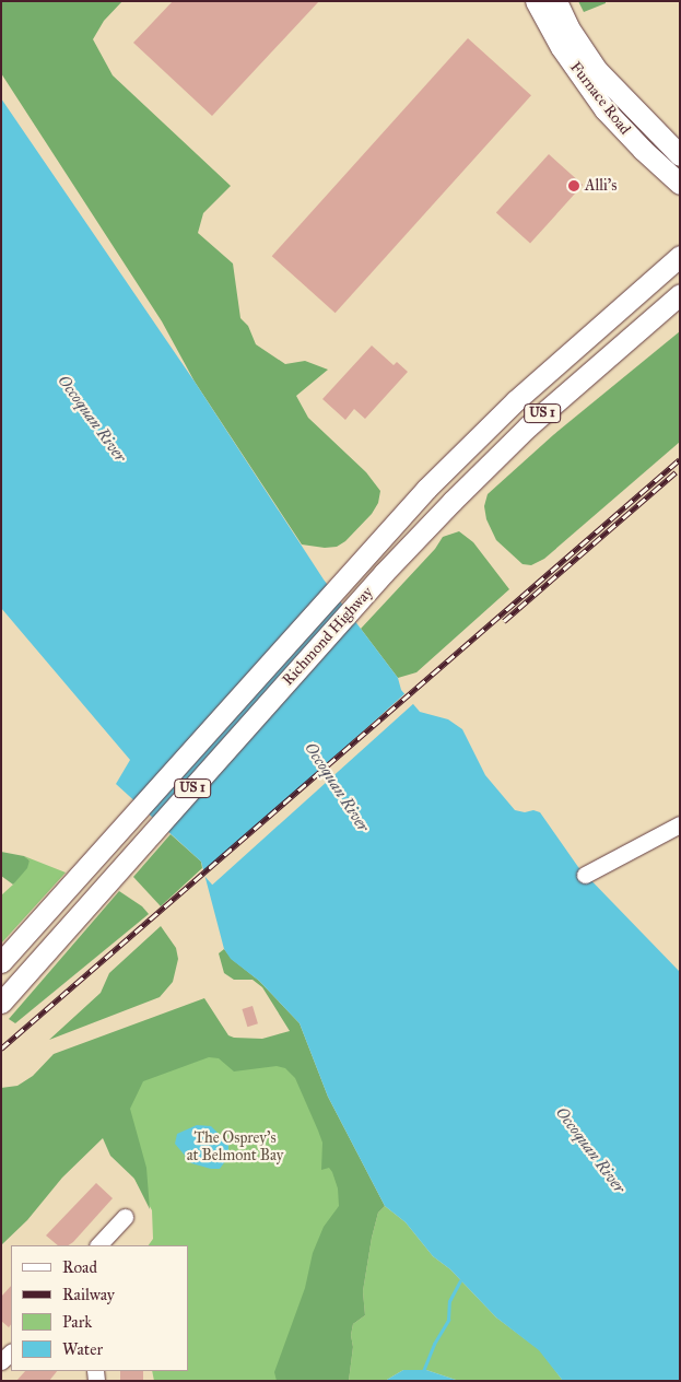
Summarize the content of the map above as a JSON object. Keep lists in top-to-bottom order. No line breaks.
{"streets":{"main road":["Furnace Road","US 1","Richmond Highway"]},"water":["Occoquan River"],"parks":["The Osprey's at Belmont Bay"],"places":["Alli's"],"legend":["Road","Railway","Park","Water"]}
